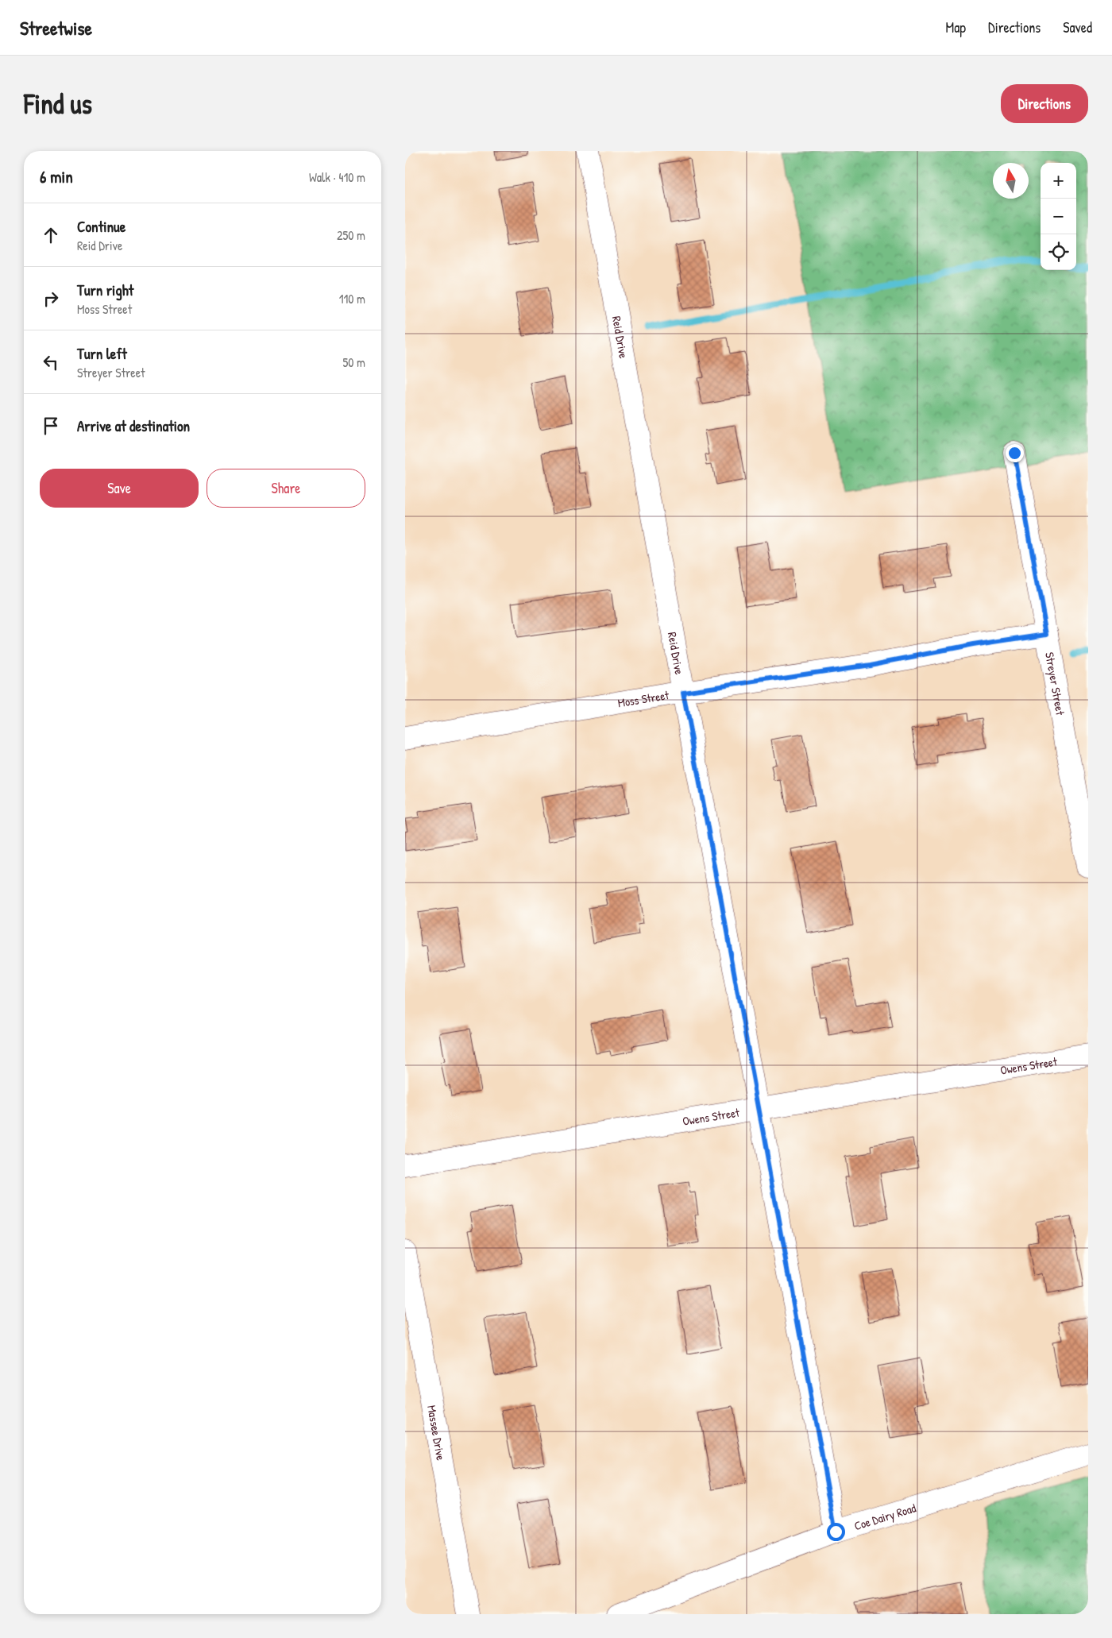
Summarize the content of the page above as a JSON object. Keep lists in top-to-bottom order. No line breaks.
{"streets":{"street":["Reid Drive","Streyer Street","Moss Street","Owens Street","Massee Drive","Coe Dairy Road"]},"crossings":[["Reid Drive","Moss Street"],["Reid Drive","Owens Street"],["Reid Drive","Coe Dairy Road"],["Streyer Street","Moss Street"]],"north":"top","page":{"header":"Streetwise","nav":["Map","Directions","Saved"],"buttons":["Directions",["Save","Share"]],"title":"Find us","heading":["6 min","Walk · 410 m"],"map_buttons":["+","−"],"list":[["Continue","Reid Drive","250 m"],["Turn right","Moss Street","110 m"],["Turn left","Streyer Street","50 m"],"Arrive at destination"]}}
